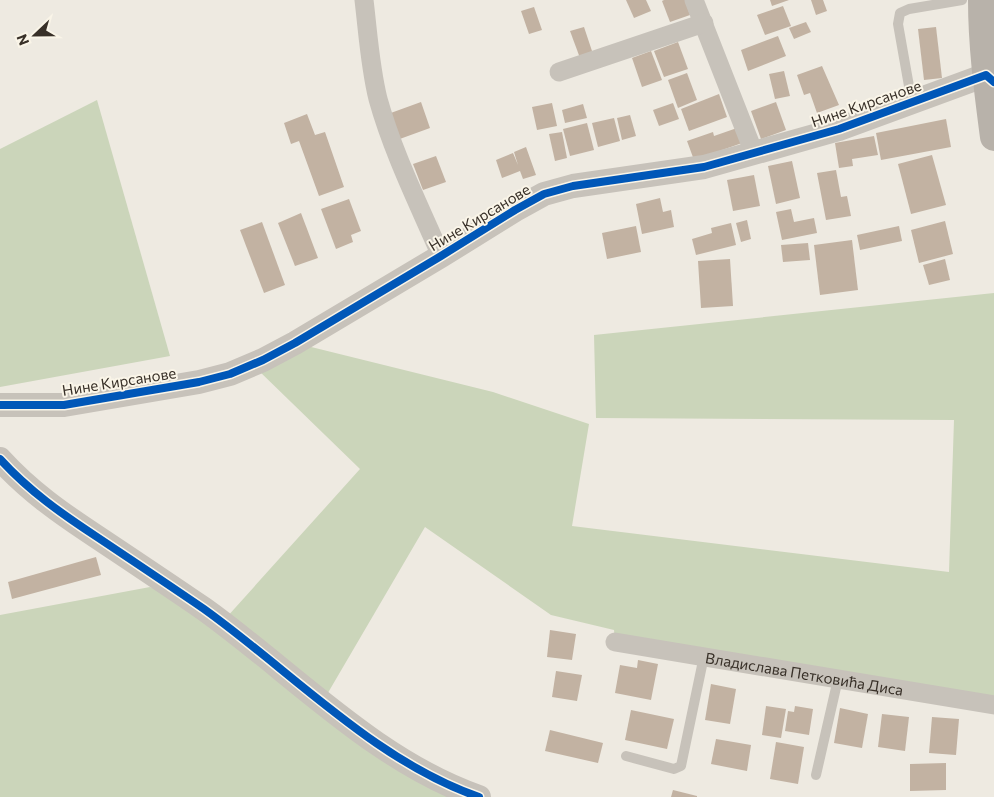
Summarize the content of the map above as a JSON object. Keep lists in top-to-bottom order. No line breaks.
{"streets":{"street":["Нине Кирсанове","Владислава Петковића Диса"]},"north":"left"}
